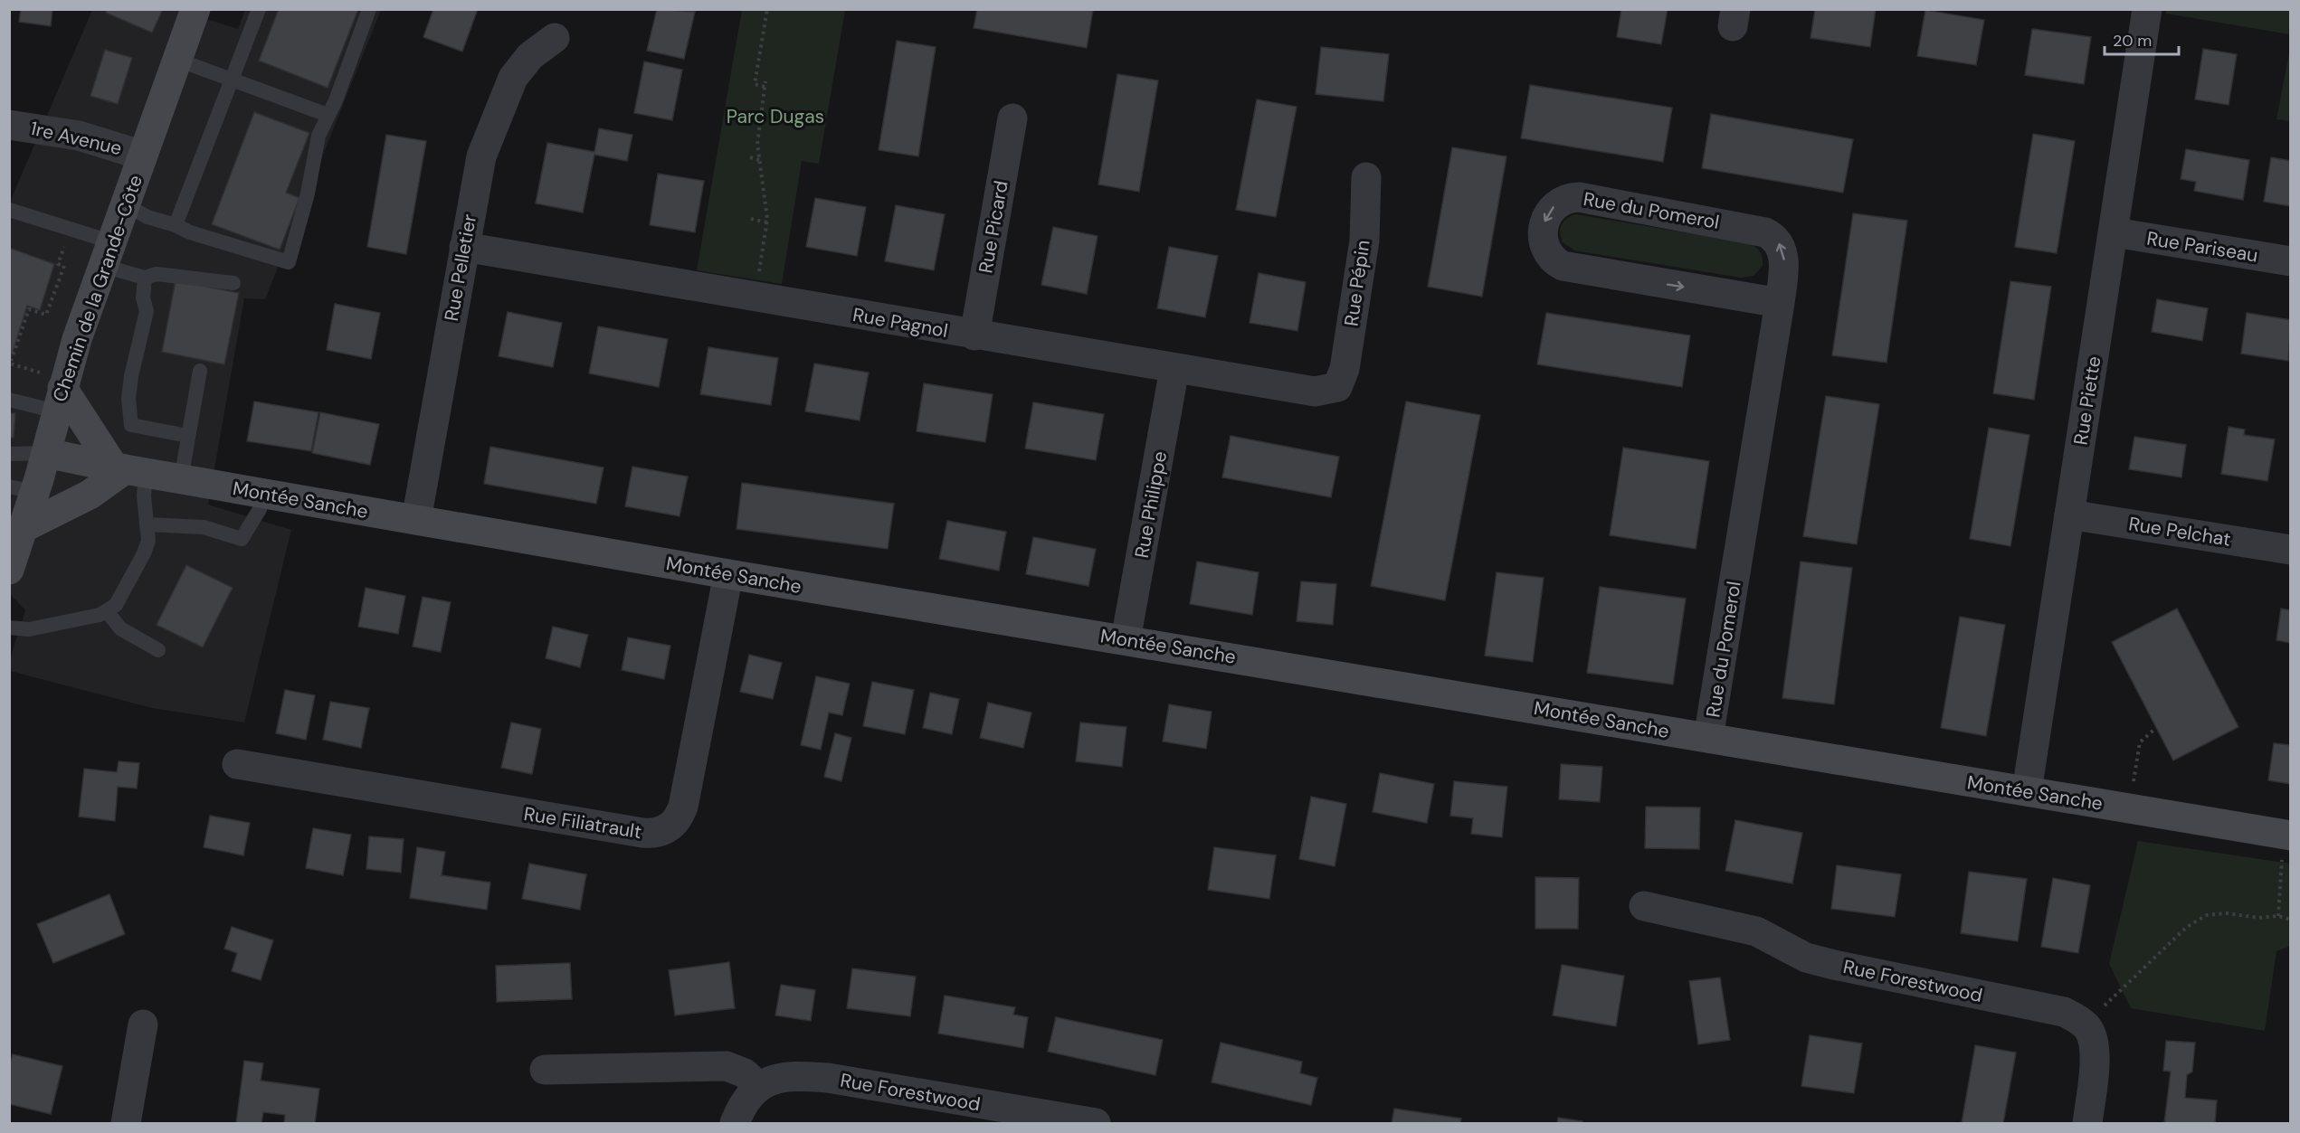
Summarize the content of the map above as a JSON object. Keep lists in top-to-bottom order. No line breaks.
{"streets":{"street":["1re Avenue","Rue du Pomerol","Rue Picard","Rue Pariseau","Rue Pelletier","Rue Pépin","Chemin de la Grande-Côte","Rue Pagnol","Rue Piette","Montée Sanche","Rue Philippe","Rue Pelchat","Rue Filiatrault","Rue Forestwood"]},"crossings":[["1re Avenue","Chemin de la Grande-Côte"],["Rue du Pomerol","Montée Sanche"],["Rue Picard","Rue Pagnol"],["Rue Pariseau","Rue Piette"],["Rue Pelletier","Rue Pagnol"],["Rue Pelletier","Montée Sanche"],["Rue Pépin","Rue Pagnol"],["Chemin de la Grande-Côte","Montée Sanche"],["Rue Pagnol","Rue Philippe"],["Rue Piette","Montée Sanche"],["Rue Piette","Rue Pelchat"],["Montée Sanche","Rue Philippe"],["Montée Sanche","Rue Filiatrault"]],"parks":["Parc Dugas"],"scale_bar":"20 m"}
